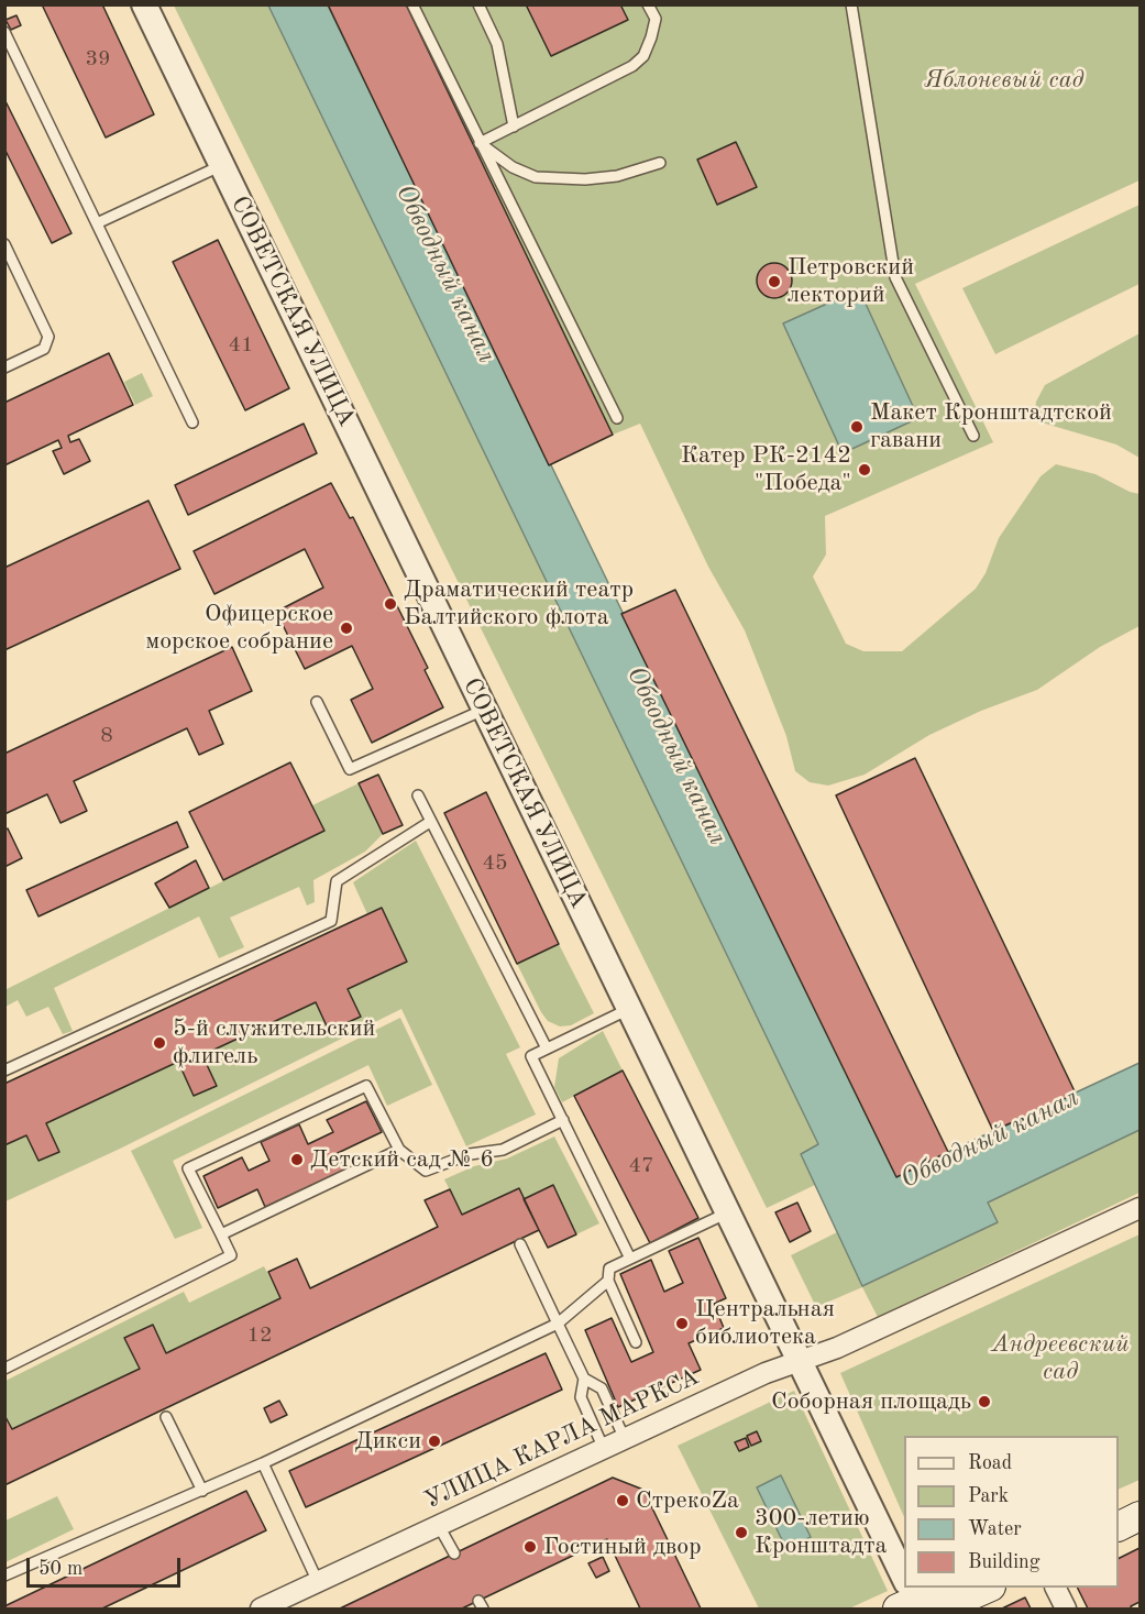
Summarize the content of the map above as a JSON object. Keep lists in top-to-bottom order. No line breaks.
{"streets":{"street":["СОВЕТСКАЯ УЛИЦА","УЛИЦА КАРЛА МАРКСА"]},"crossings":[["СОВЕТСКАЯ УЛИЦА","УЛИЦА КАРЛА МАРКСА"]],"water":["Обводный канал"],"parks":["Яблоневый сад","Андреевский сад"],"places":["Петровский лекторий","Макет Кронштадтской гавани","Катер РК-2142 \"Победа\"","Драматический театр Балтийского флота","Офицерское морское собрание","5-й служительский флигель","Детский сад № 6","Центральная библиотека","Соборная площадь","Дикси","СтрекоZа","300-летию Кронштадта","Гостиный двор"],"house_numbers":["39","41","8","45","47","12"],"legend":["Road","Park","Water","Building"],"scale_bar":"50 m"}
